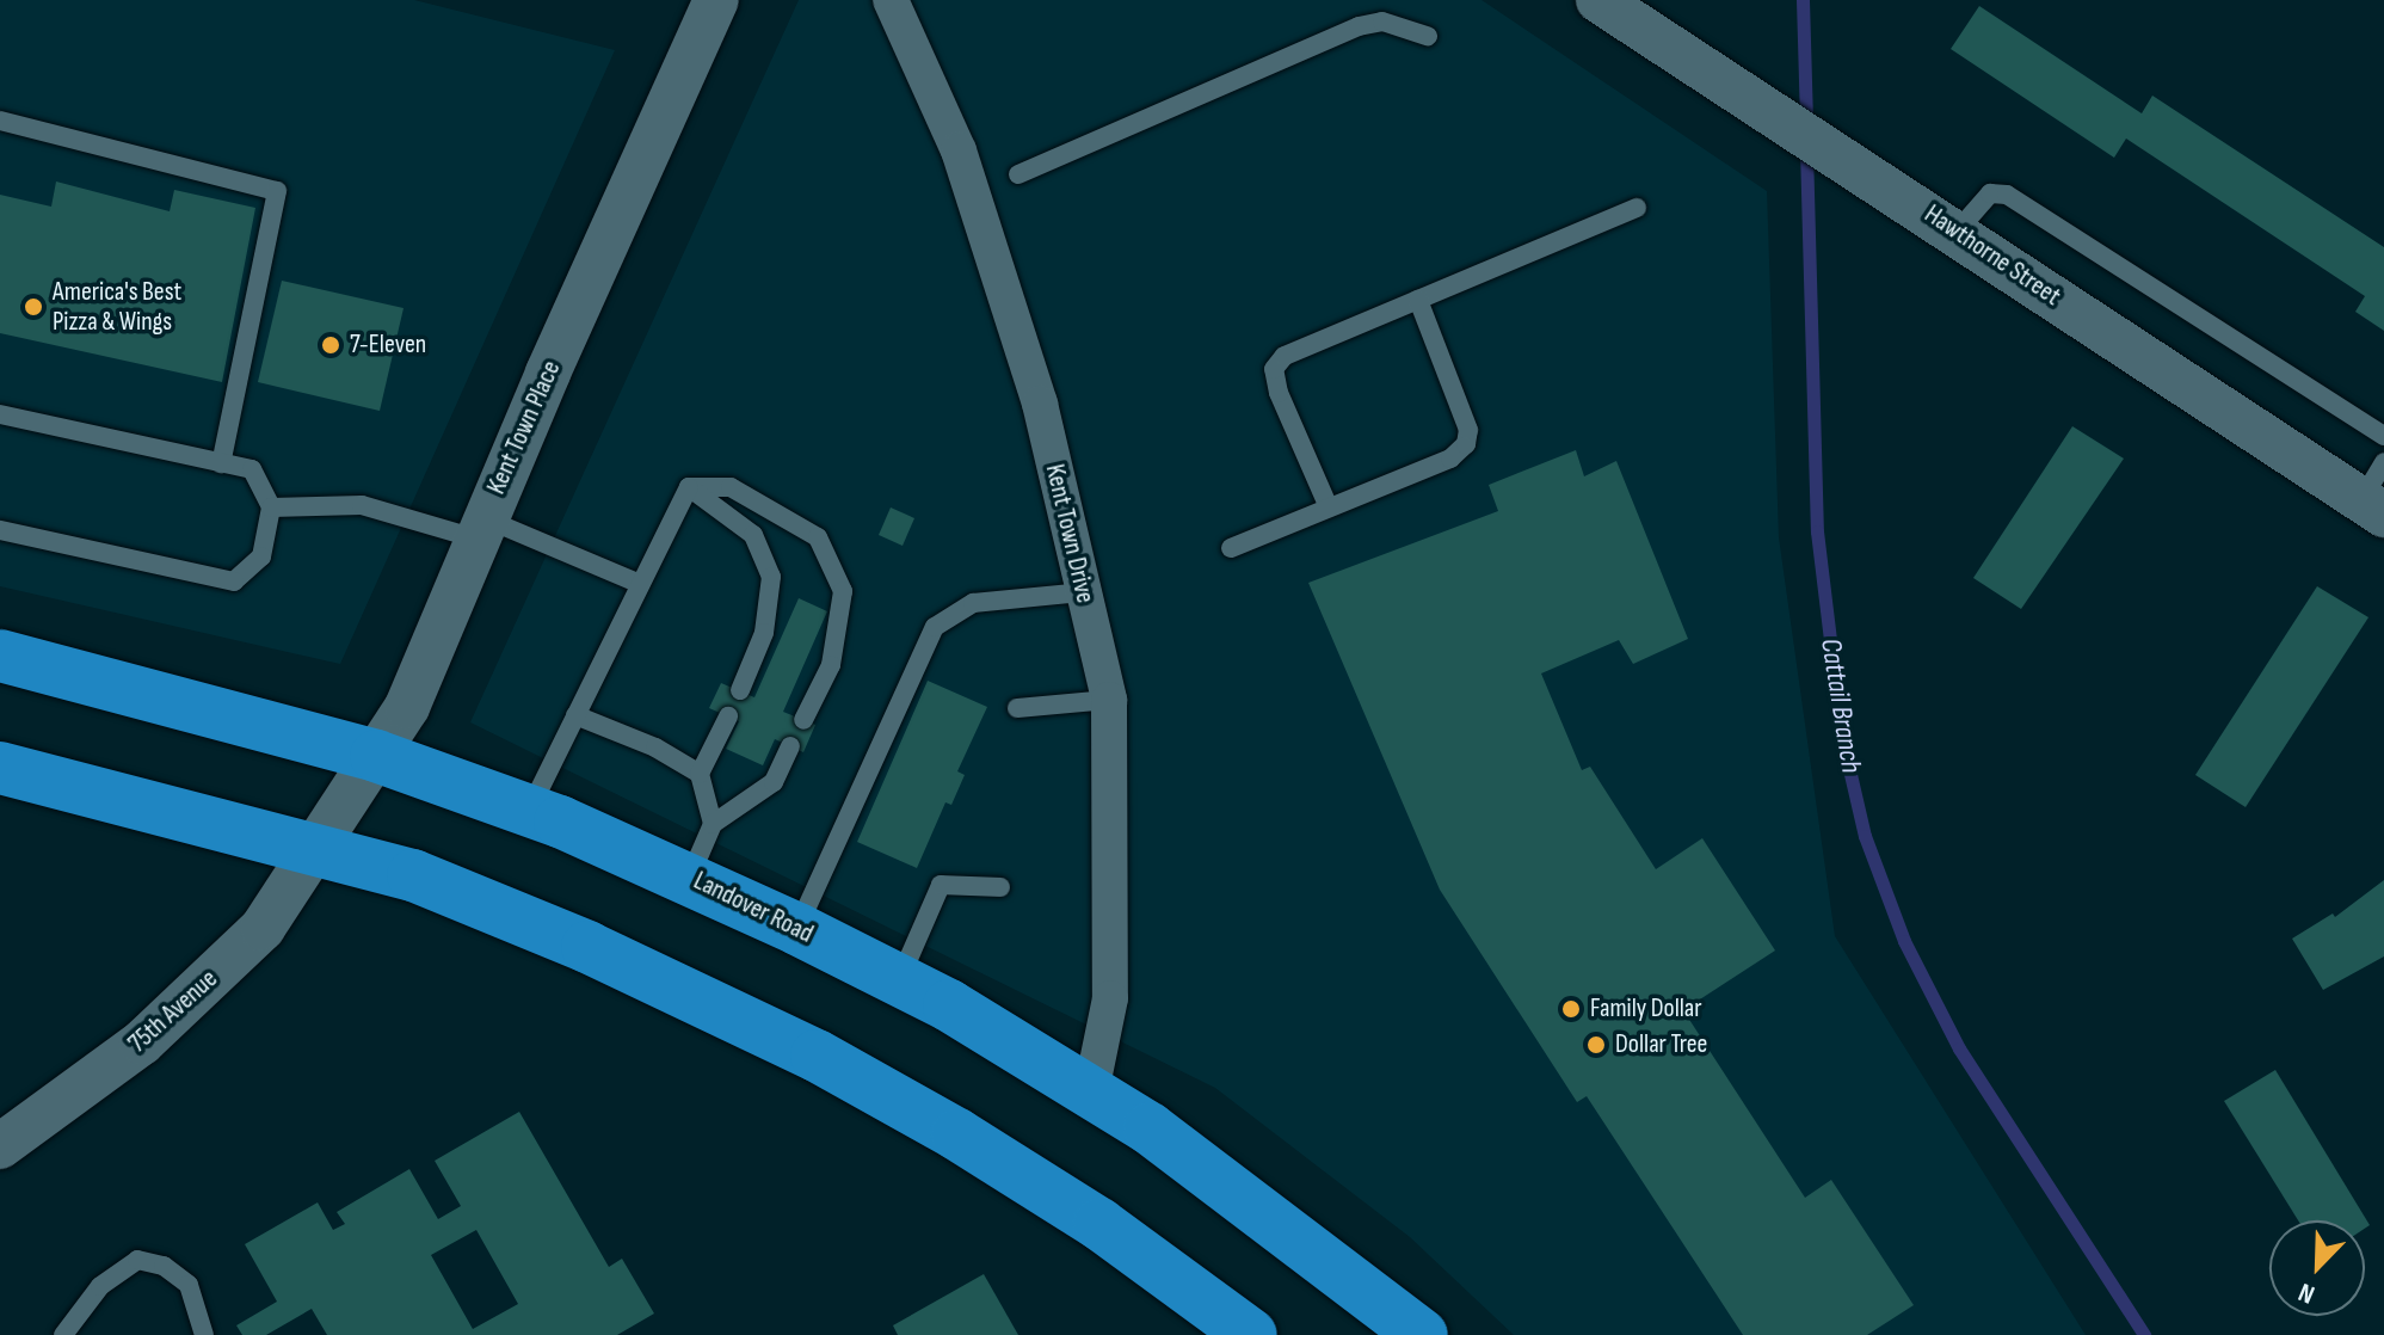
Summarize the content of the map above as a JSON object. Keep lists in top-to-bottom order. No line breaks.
{"streets":{"main road":["Landover Road"],"street":["Hawthorne Street","Kent Town Place","Kent Town Drive","75th Avenue"]},"crossings":[["Kent Town Place","Landover Road"],["Kent Town Place","75th Avenue"],["Kent Town Drive","Landover Road"]],"water":["Cattail Branch"],"places":["America's Best Pizza & Wings","7-Eleven","Family Dollar","Dollar Tree"],"north":"bottom left"}
